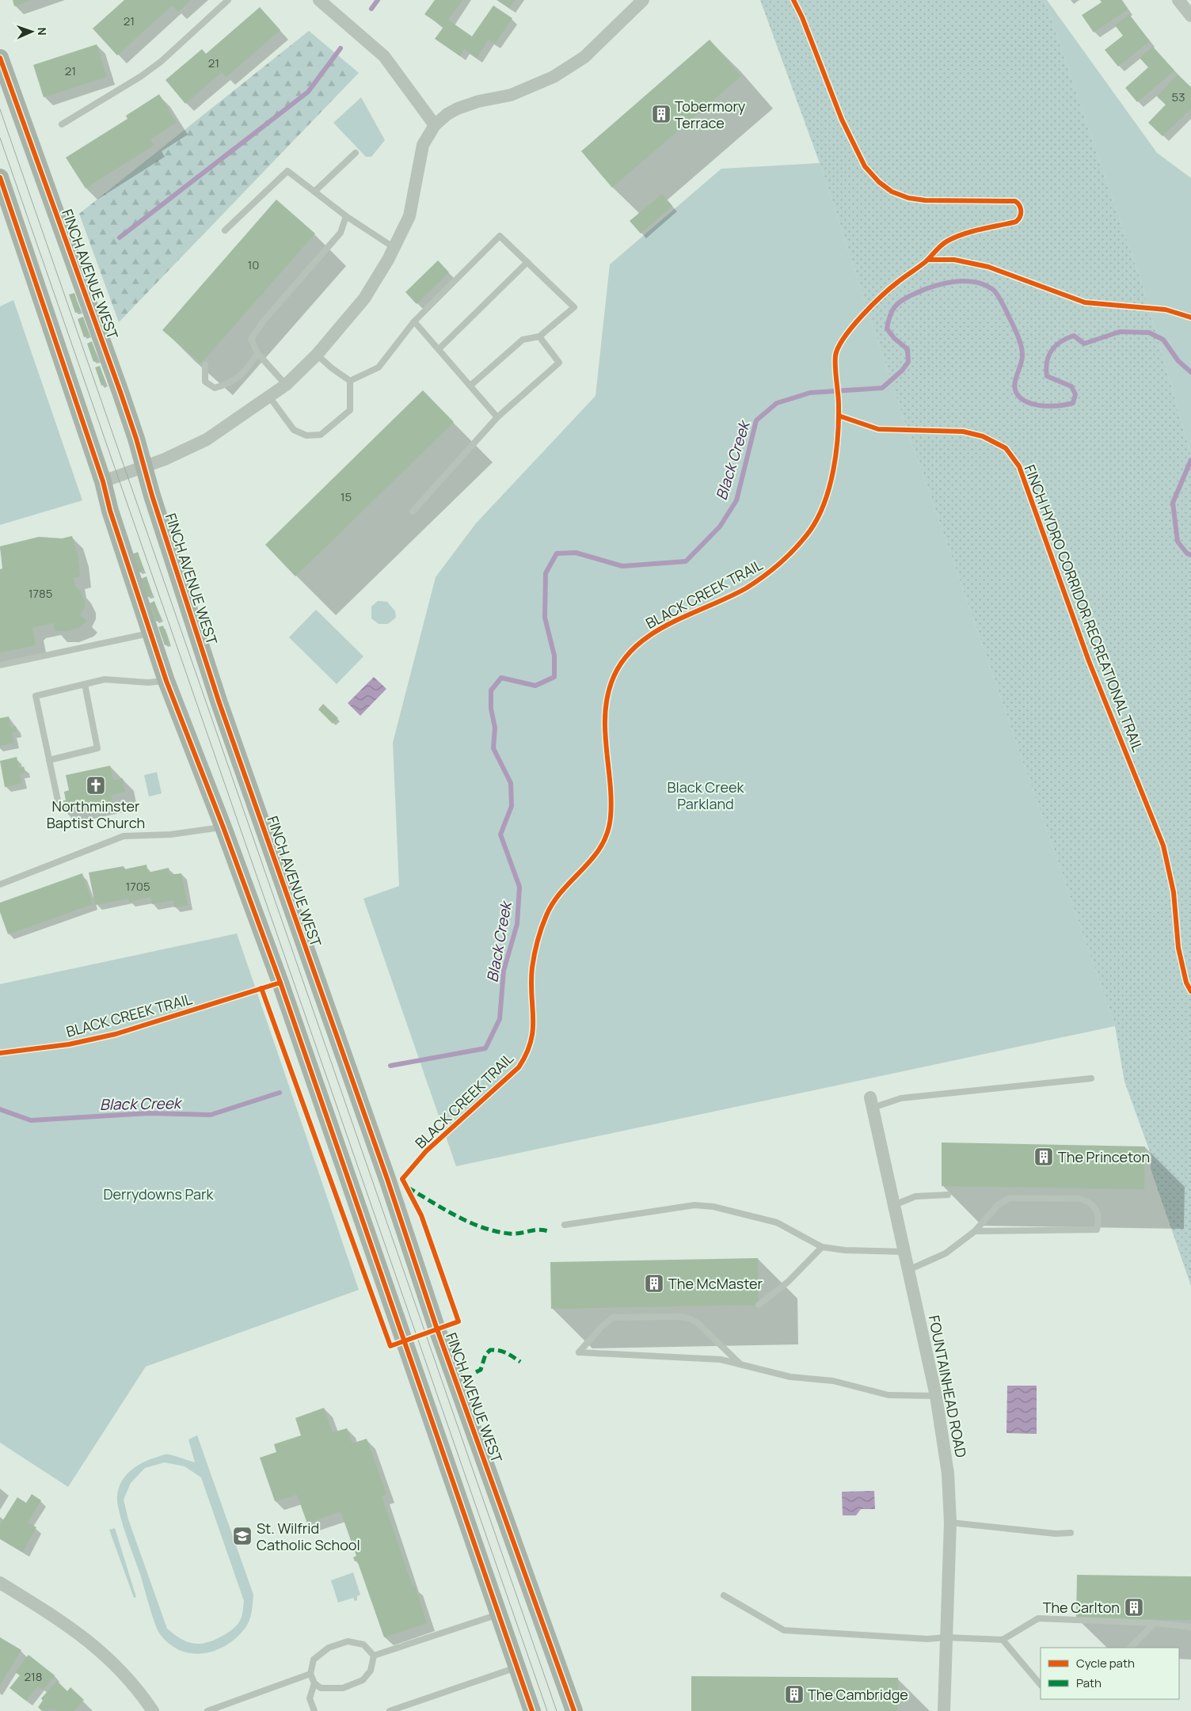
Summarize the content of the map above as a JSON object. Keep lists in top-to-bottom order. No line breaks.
{"streets":{"main road":["FINCH AVENUE WEST"],"street":["FOUNTAINHEAD ROAD"],"lane":["BLACK CREEK TRAIL"],"cycle path":["FINCH HYDRO CORRIDOR RECREATIONAL TRAIL"]},"water":["Black Creek"],"parks":["Black Creek Parkland","Derrydowns Park"],"places":{"building":["Tobermory Terrace","The Princeton","The McMaster","The Carlton","The Cambridge"],"church":["Northminster Baptist Church"],"school or university":["St. Wilfrid Catholic School"]},"house_numbers":["21","21","21","53","10","15","1785","1705","218"],"legend":["Cycle path","Path"],"north":"right"}
